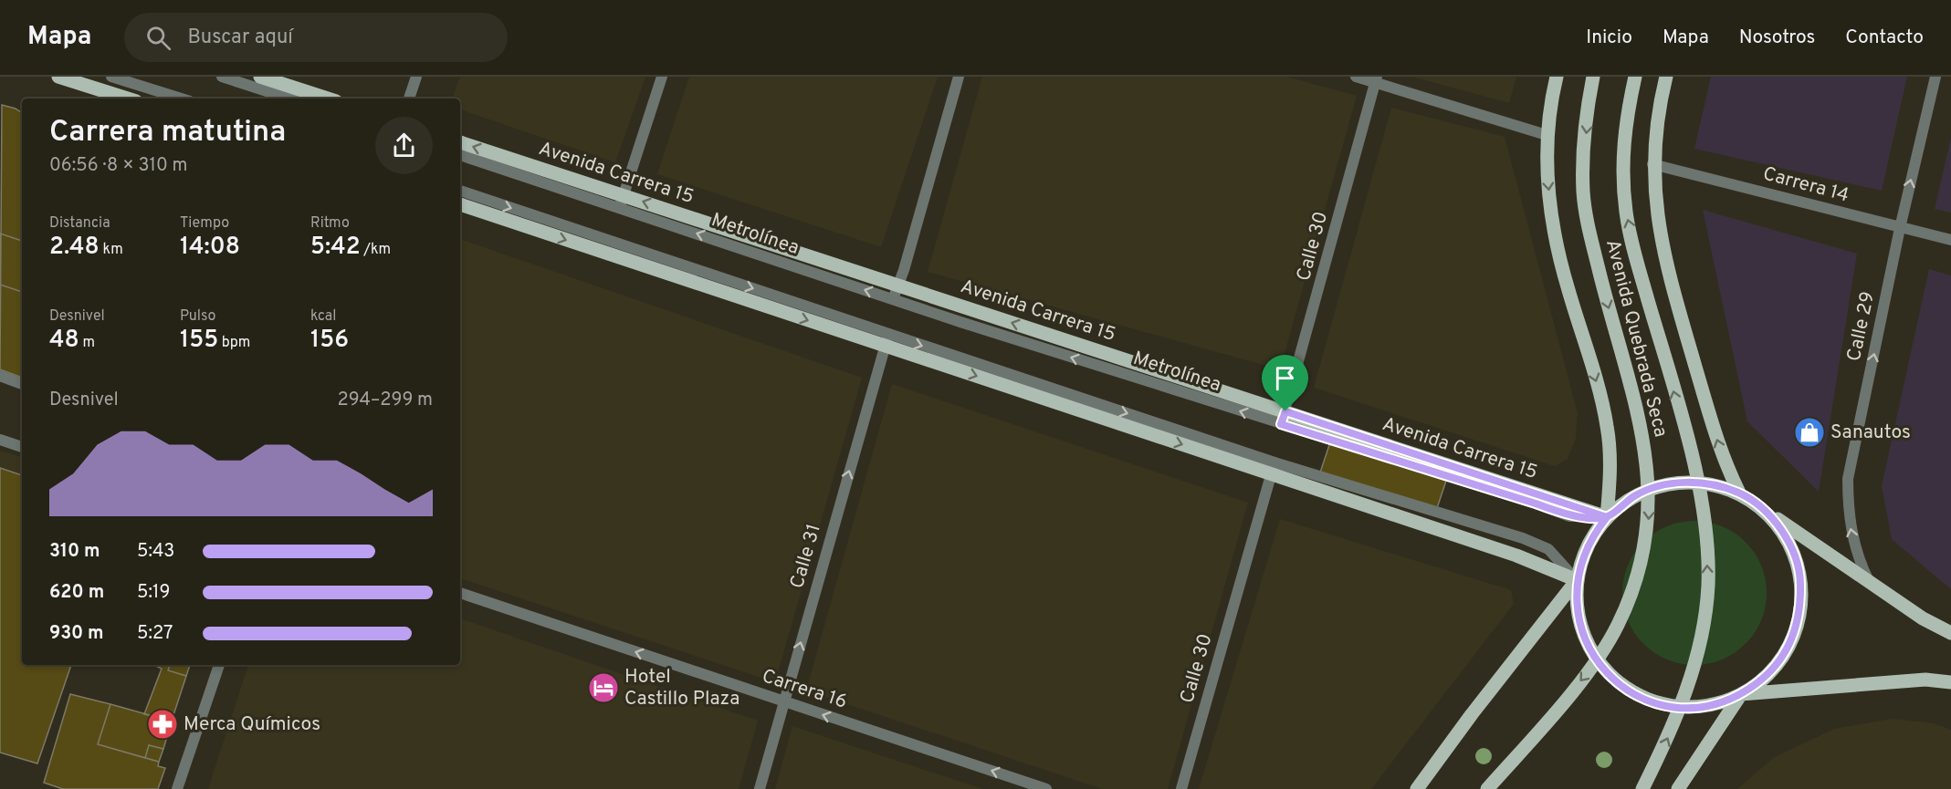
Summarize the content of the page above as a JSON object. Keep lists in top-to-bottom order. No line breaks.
{"streets":{"main road":["Avenida Carrera 15","Avenida Quebrada Seca"],"street":["Carrera 14","Metrolínea","Calle 30","Calle 29","Calle 31","Carrera 16"]},"crossings":[["Avenida Carrera 15","Metrolínea"],["Avenida Carrera 15","Calle 30"],["Carrera 14","Calle 29"],["Metrolínea","Calle 30"],["Calle 31","Carrera 16"]],"one_way":["Calle 29","Calle 31","Carrera 16"],"places":{"shop":["Sanautos"],"hotel":["Hotel Castillo Plaza"],"pharmacy":["Merca Químicos"]},"page":{"header":"Mapa","search":"Buscar aquí","nav":["Inicio","Mapa","Nosotros","Contacto"],"heading":["Carrera matutina","06:56 · 8 × 310 m"],"stats":[["Distancia","2.48 km"],["Tiempo","14:08"],["Ritmo","5:42 /km"],["Desnivel","48 m"],["Pulso","155 bpm"],["kcal","156"]],"chart":["Desnivel","294–299 m"],"list":[{"name":"310 m","note":"5:43"},{"name":"620 m","note":"5:19"},{"name":"930 m","note":"5:27"}]}}
